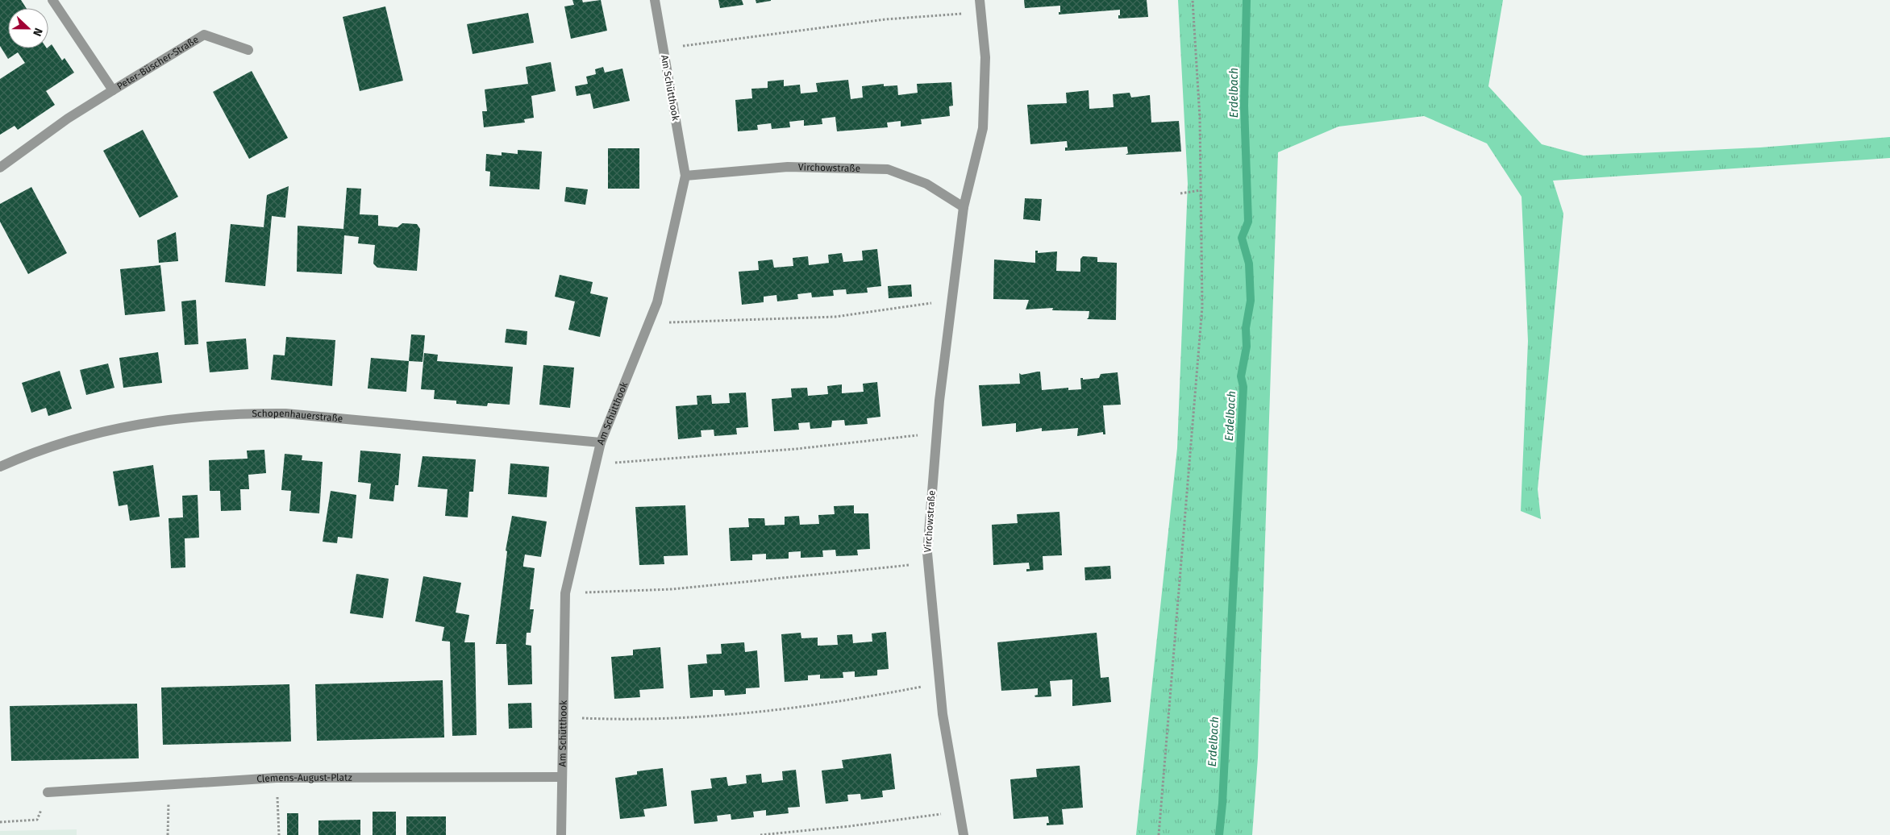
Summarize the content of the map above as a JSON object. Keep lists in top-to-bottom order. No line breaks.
{"streets":{"street":["Peter-Büscher-Straße","Am Schütthook","Virchowstraße","Schopenhauerstraße","Clemens-August-Platz"]},"crossings":[["Am Schütthook","Virchowstraße"],["Am Schütthook","Schopenhauerstraße"],["Am Schütthook","Clemens-August-Platz"]],"water":["Erdelbach"],"north":"right"}
